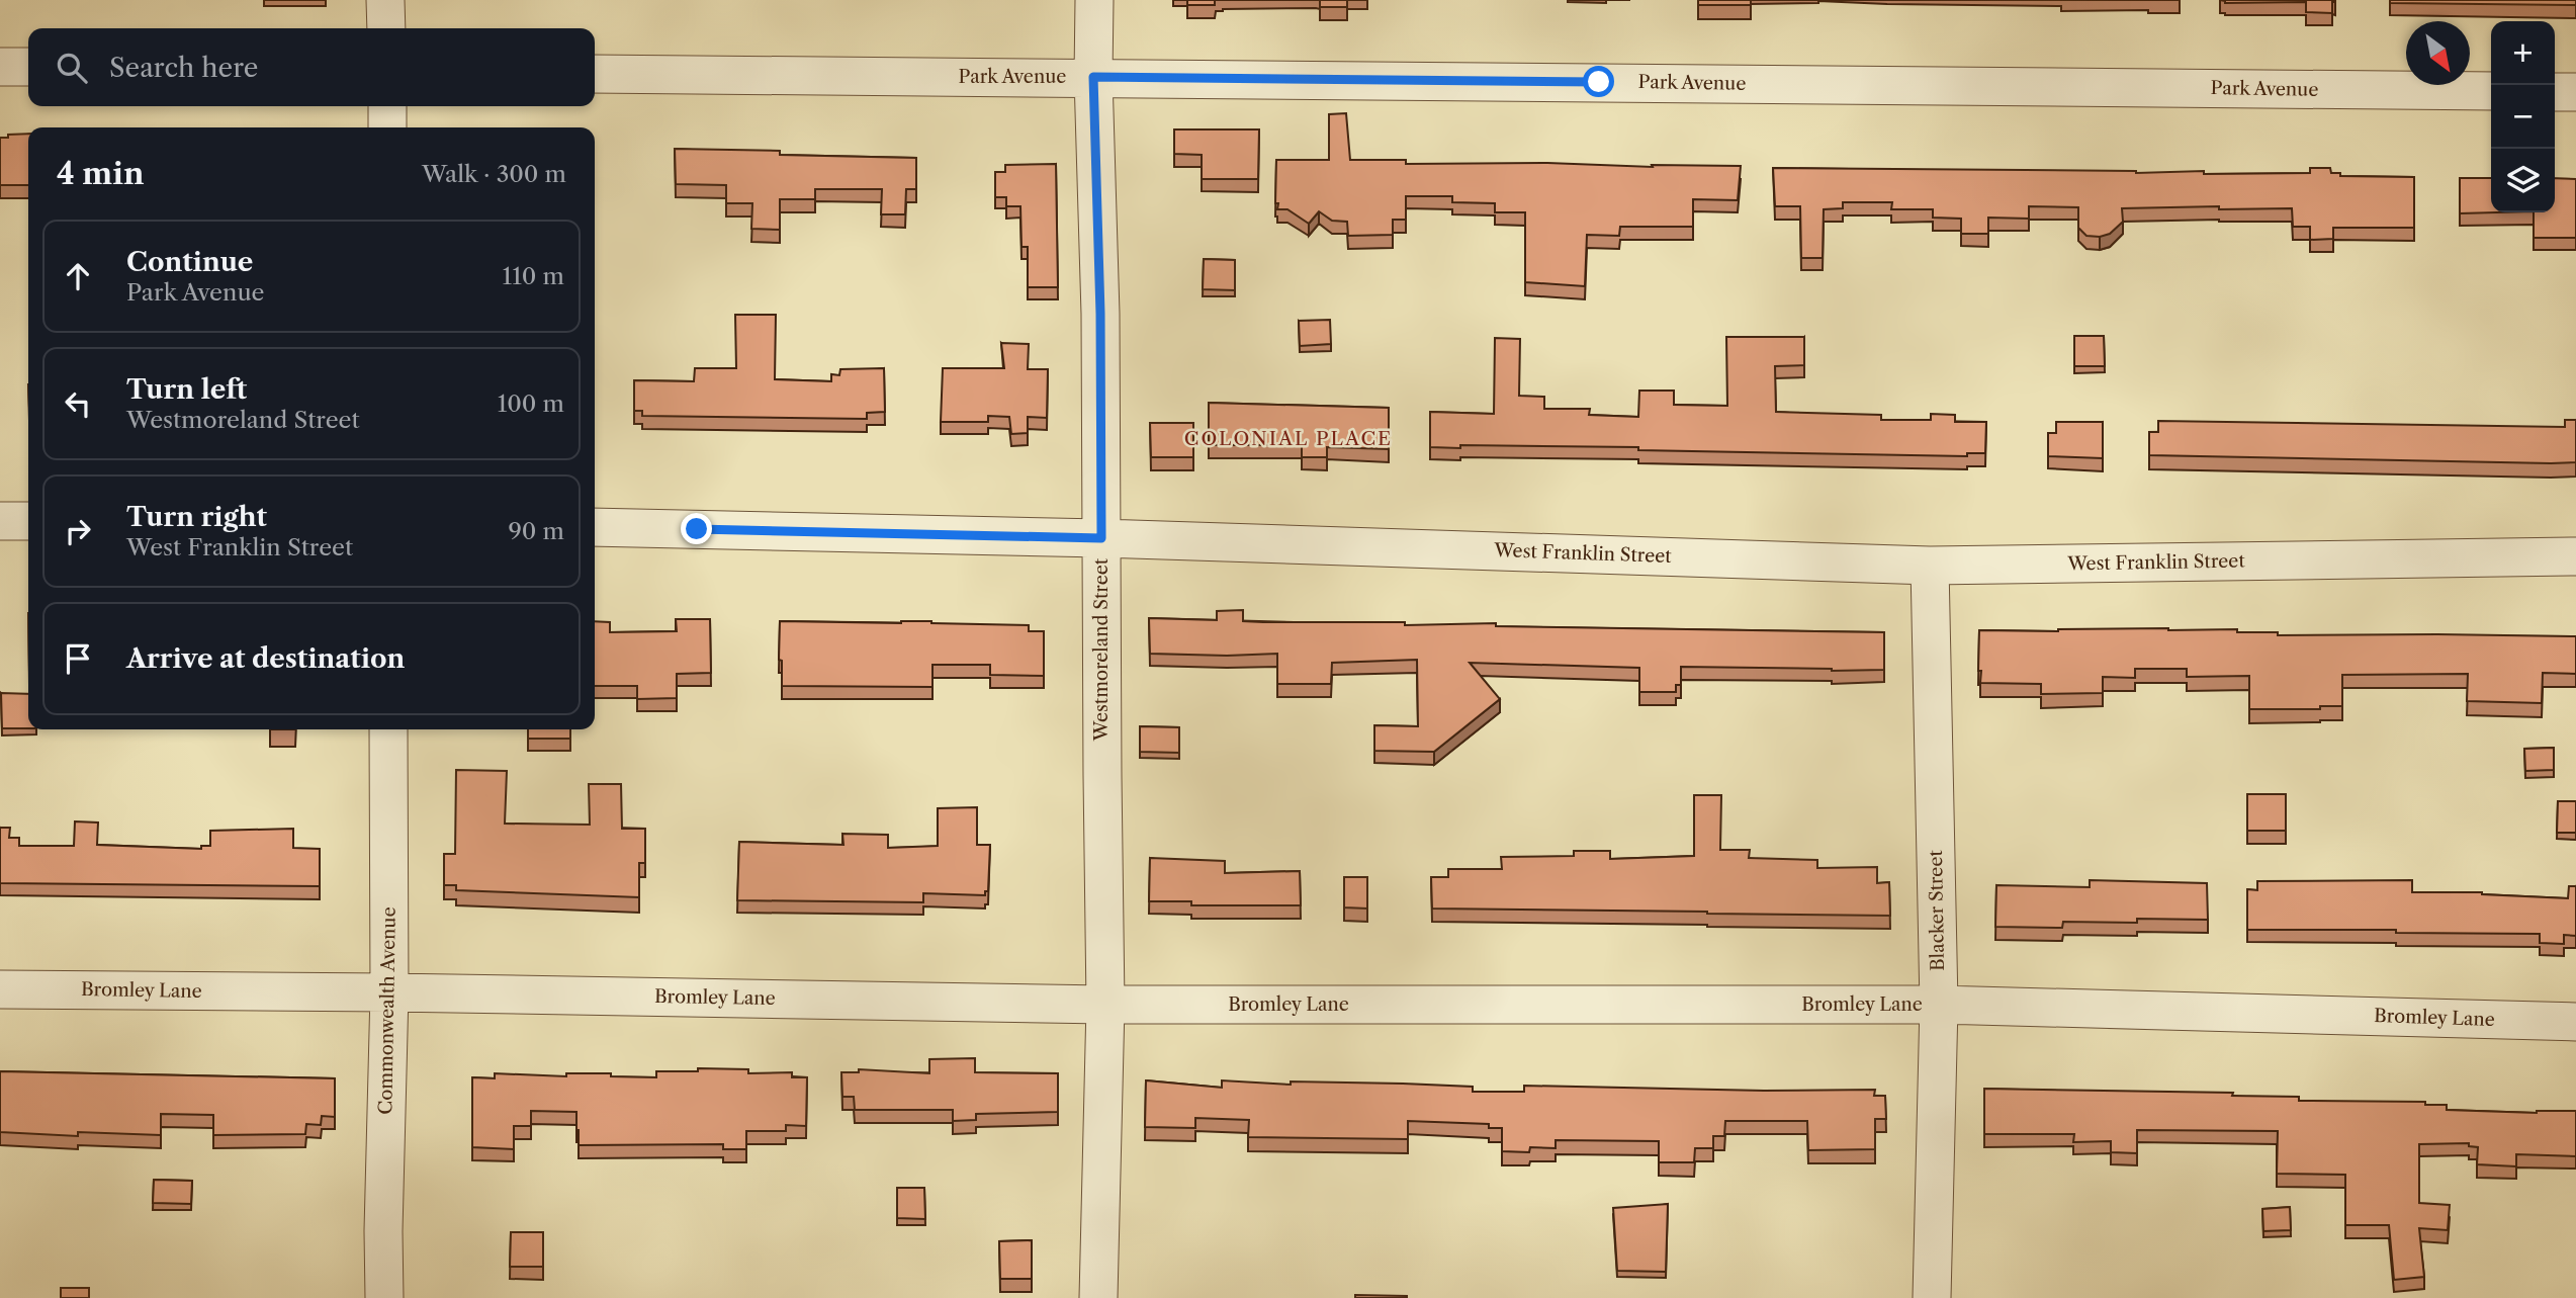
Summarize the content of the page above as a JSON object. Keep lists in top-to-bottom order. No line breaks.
{"streets":{"street":["Park Avenue","West Franklin Street","Westmoreland Street","Blacker Street","Bromley Lane","Commonwealth Avenue"]},"crossings":[["Park Avenue","Westmoreland Street"],["West Franklin Street","Westmoreland Street"],["West Franklin Street","Blacker Street"],["Westmoreland Street","Bromley Lane"],["Blacker Street","Bromley Lane"],["Bromley Lane","Commonwealth Avenue"]],"districts":["COLONIAL PLACE"],"north":"bottom right","page":{"map_buttons":["+","−"],"search":"Search here","heading":["4 min","Walk · 300 m"],"list":[["Continue","Park Avenue","110 m"],["Turn left","Westmoreland Street","100 m"],["Turn right","West Franklin Street","90 m"],"Arrive at destination"]}}
